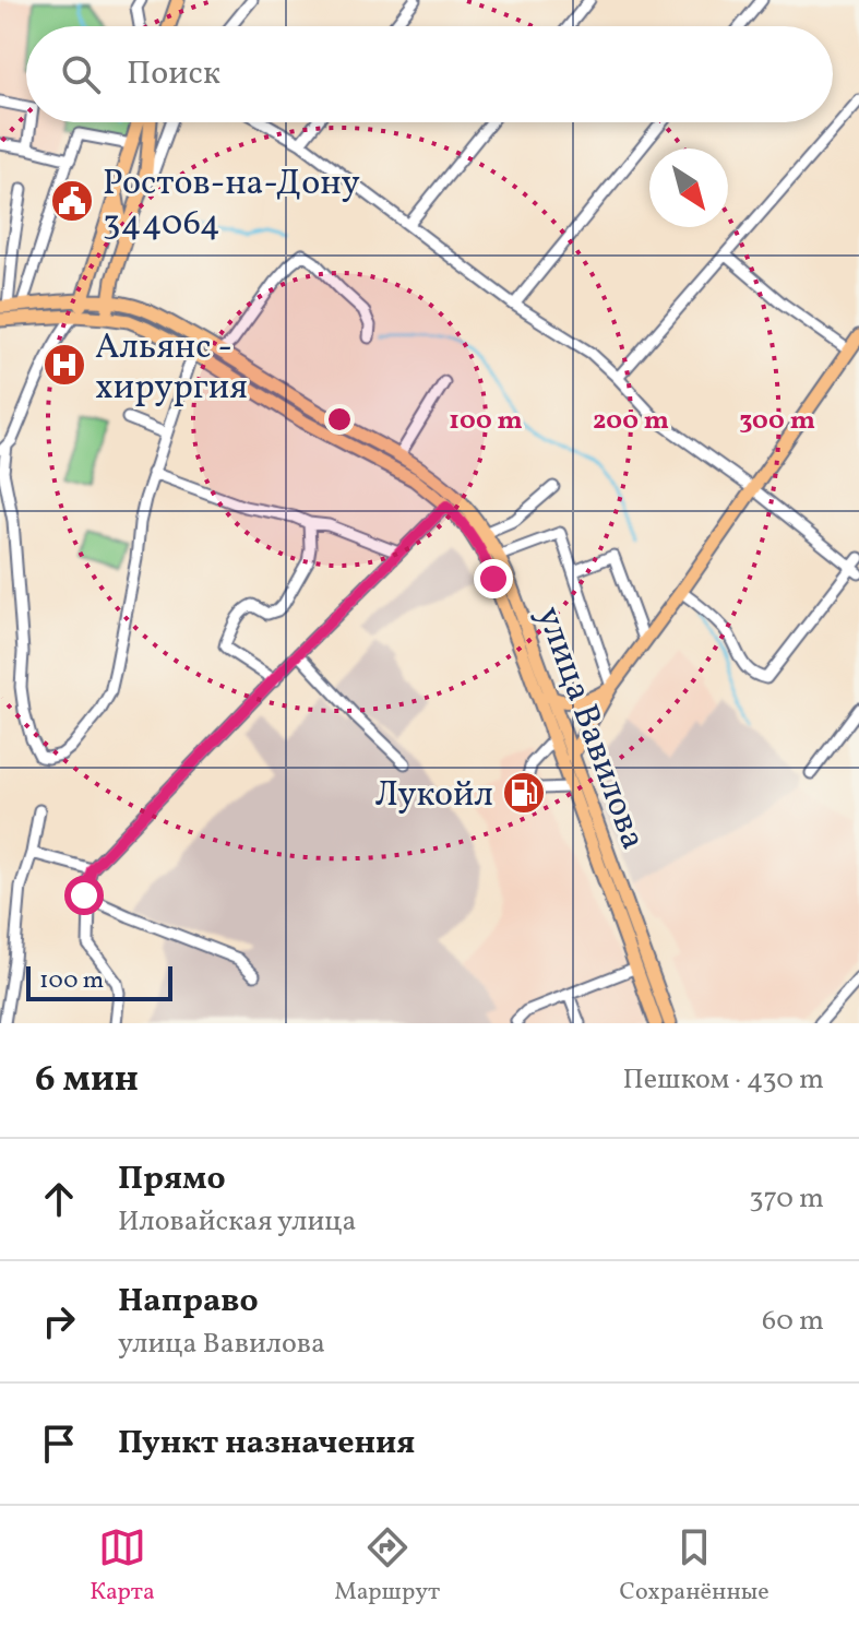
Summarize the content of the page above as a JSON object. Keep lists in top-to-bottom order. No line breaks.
{"streets":{"main road":["улица Вавилова"]},"places":{"public building":["Ростов-на-Дону 344064"],"hospital":["Альянс - хирургия"],"fuel station":["Лукойл"]},"scale_bar":"100 m","north":"bottom right","page":{"search":"Поиск","scale":"100 m","heading":["6 мин","Пешком · 430 m"],"list":[["Прямо","Иловайская улица","370 m"],["Направо","улица Вавилова","60 m"],"Пункт назначения"],"nav":["Карта","Маршрут","Сохранённые"]},"rings":["100 m","200 m","300 m"]}
